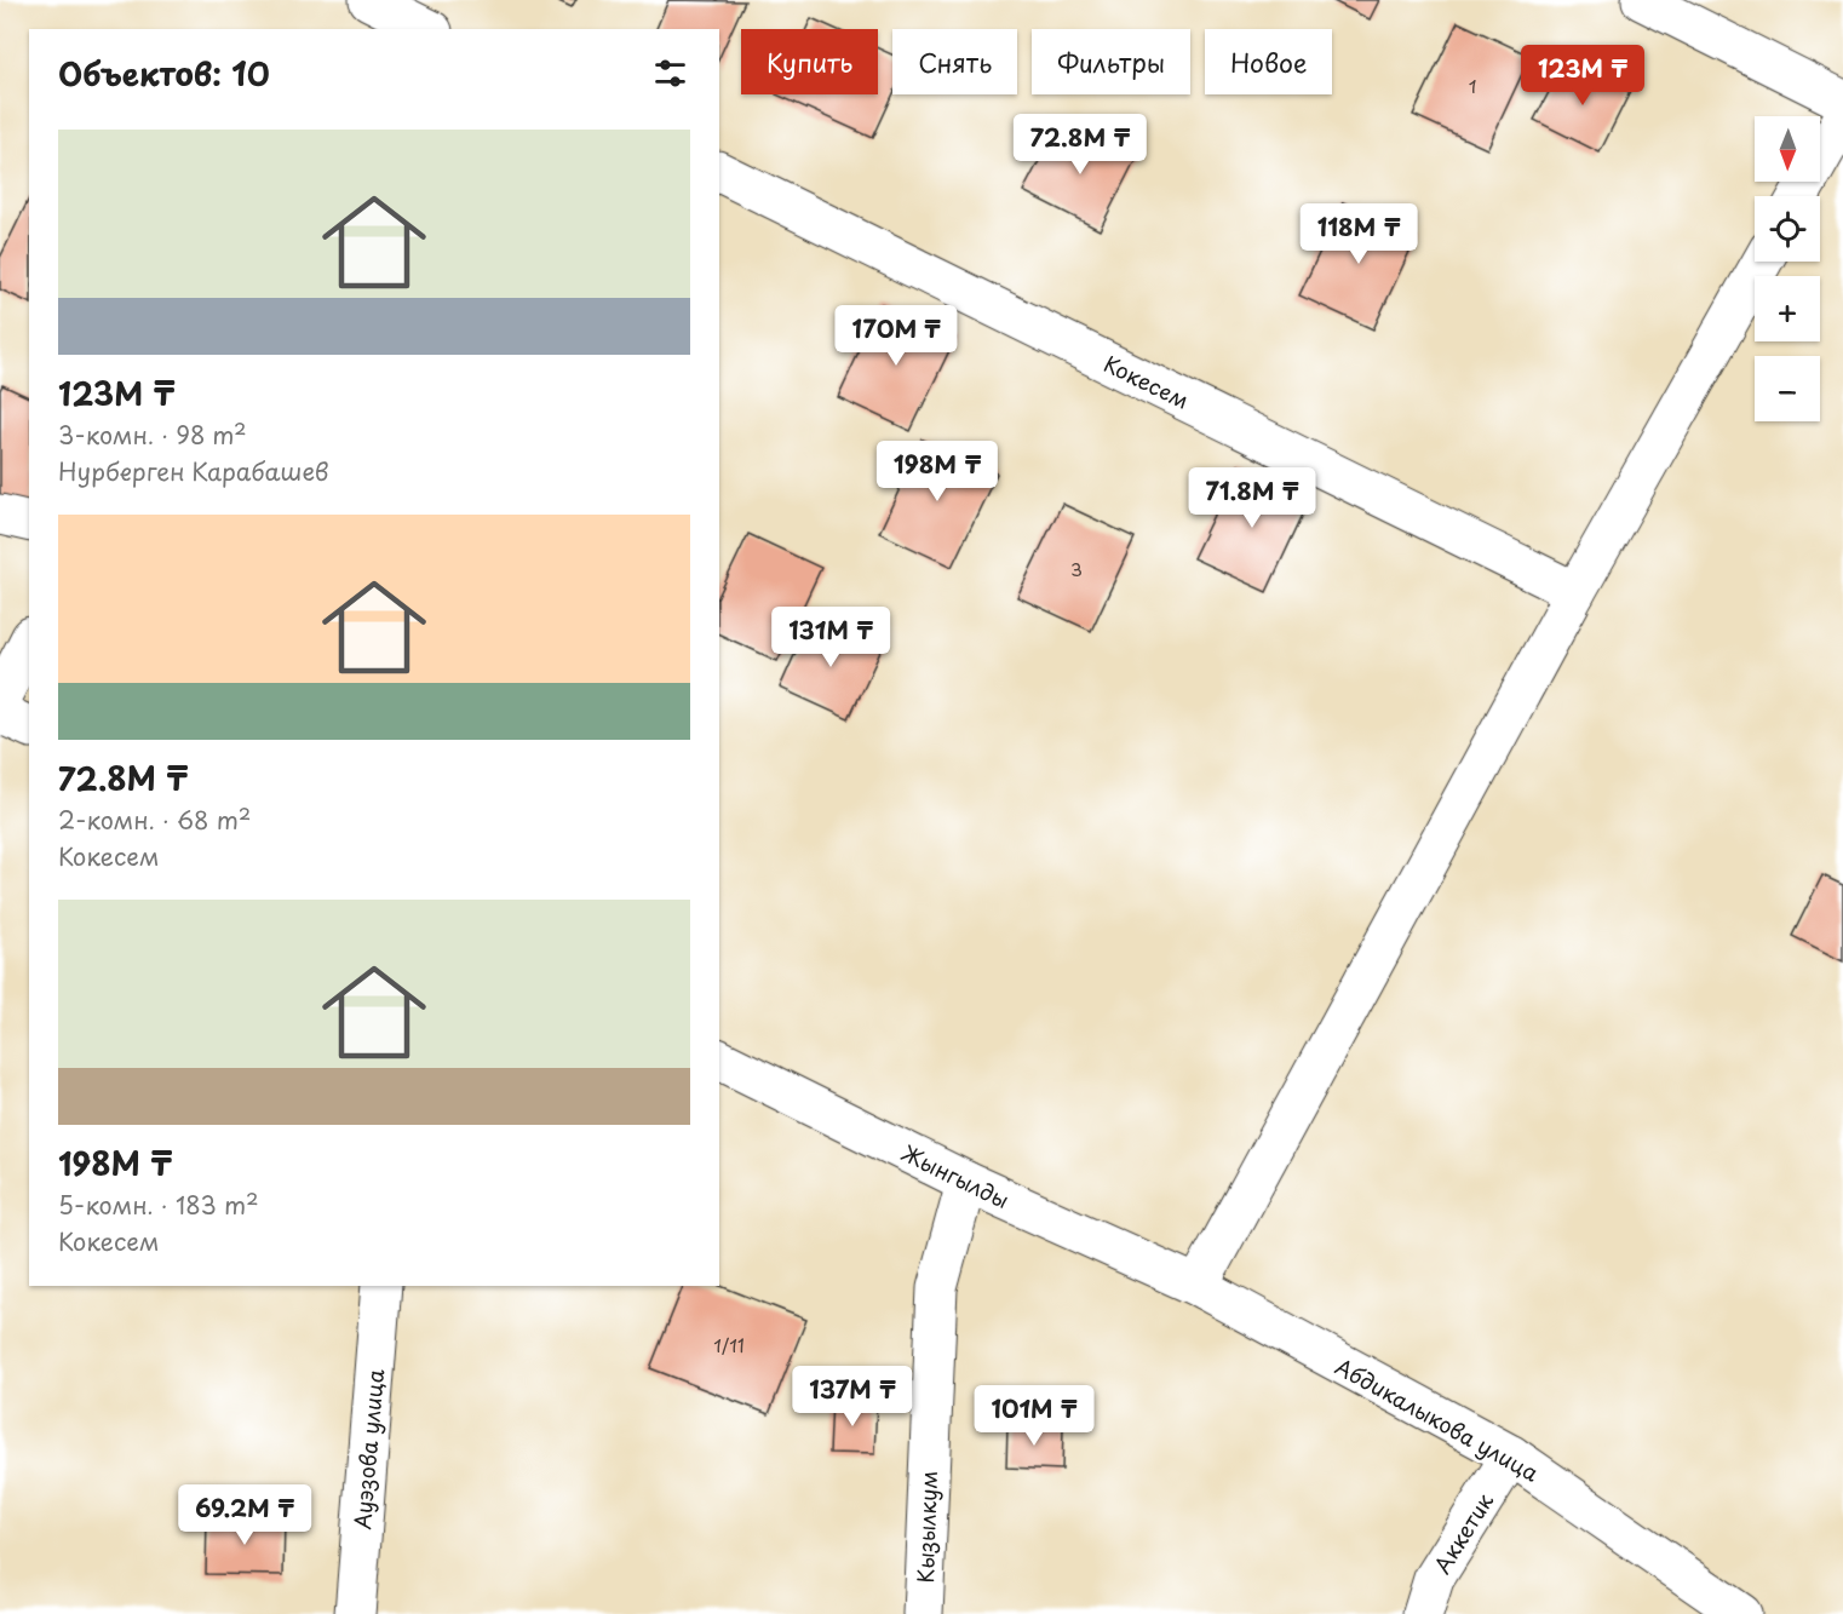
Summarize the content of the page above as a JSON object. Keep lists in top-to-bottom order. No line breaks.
{"streets":{"street":["Кокесем","Жынгылды","Абдикалыкова улица","Ауэзова улица","Кызылкум","Аккетик"]},"crossings":[["Жынгылды","Абдикалыкова улица"],["Жынгылды","Кызылкум"],["Абдикалыкова улица","Аккетик"]],"house_numbers":["1","3","1/11"],"north":"bottom","page":{"chip":["Купить","Снять","Фильтры","Новое"],"heading":"Объектов: 10","price":["123M ₸","72.8M ₸","118M ₸","170M ₸","198M ₸","71.8M ₸","131M ₸","137M ₸","101M ₸","69.2M ₸"],"map_buttons":["+","−"],"list":[{"name":"123M ₸","note":"3-комн. · 98 m² · Нурберген Карабашев"},{"name":"72.8M ₸","note":"2-комн. · 68 m² · Кокесем"},{"name":"198M ₸","note":"5-комн. · 183 m² · Кокесем"}]}}
